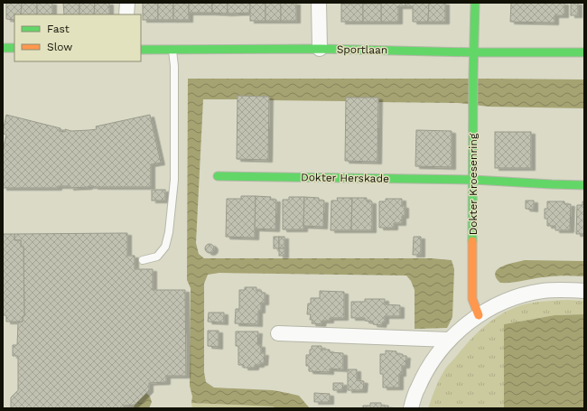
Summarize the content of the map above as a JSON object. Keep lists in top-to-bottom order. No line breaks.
{"streets":{"street":["Sportlaan","Dokter Herskade","Dokter Kroesenring"]},"crossings":[["Sportlaan","Dokter Kroesenring"],["Dokter Herskade","Dokter Kroesenring"]],"legend":["Fast","Slow"]}
